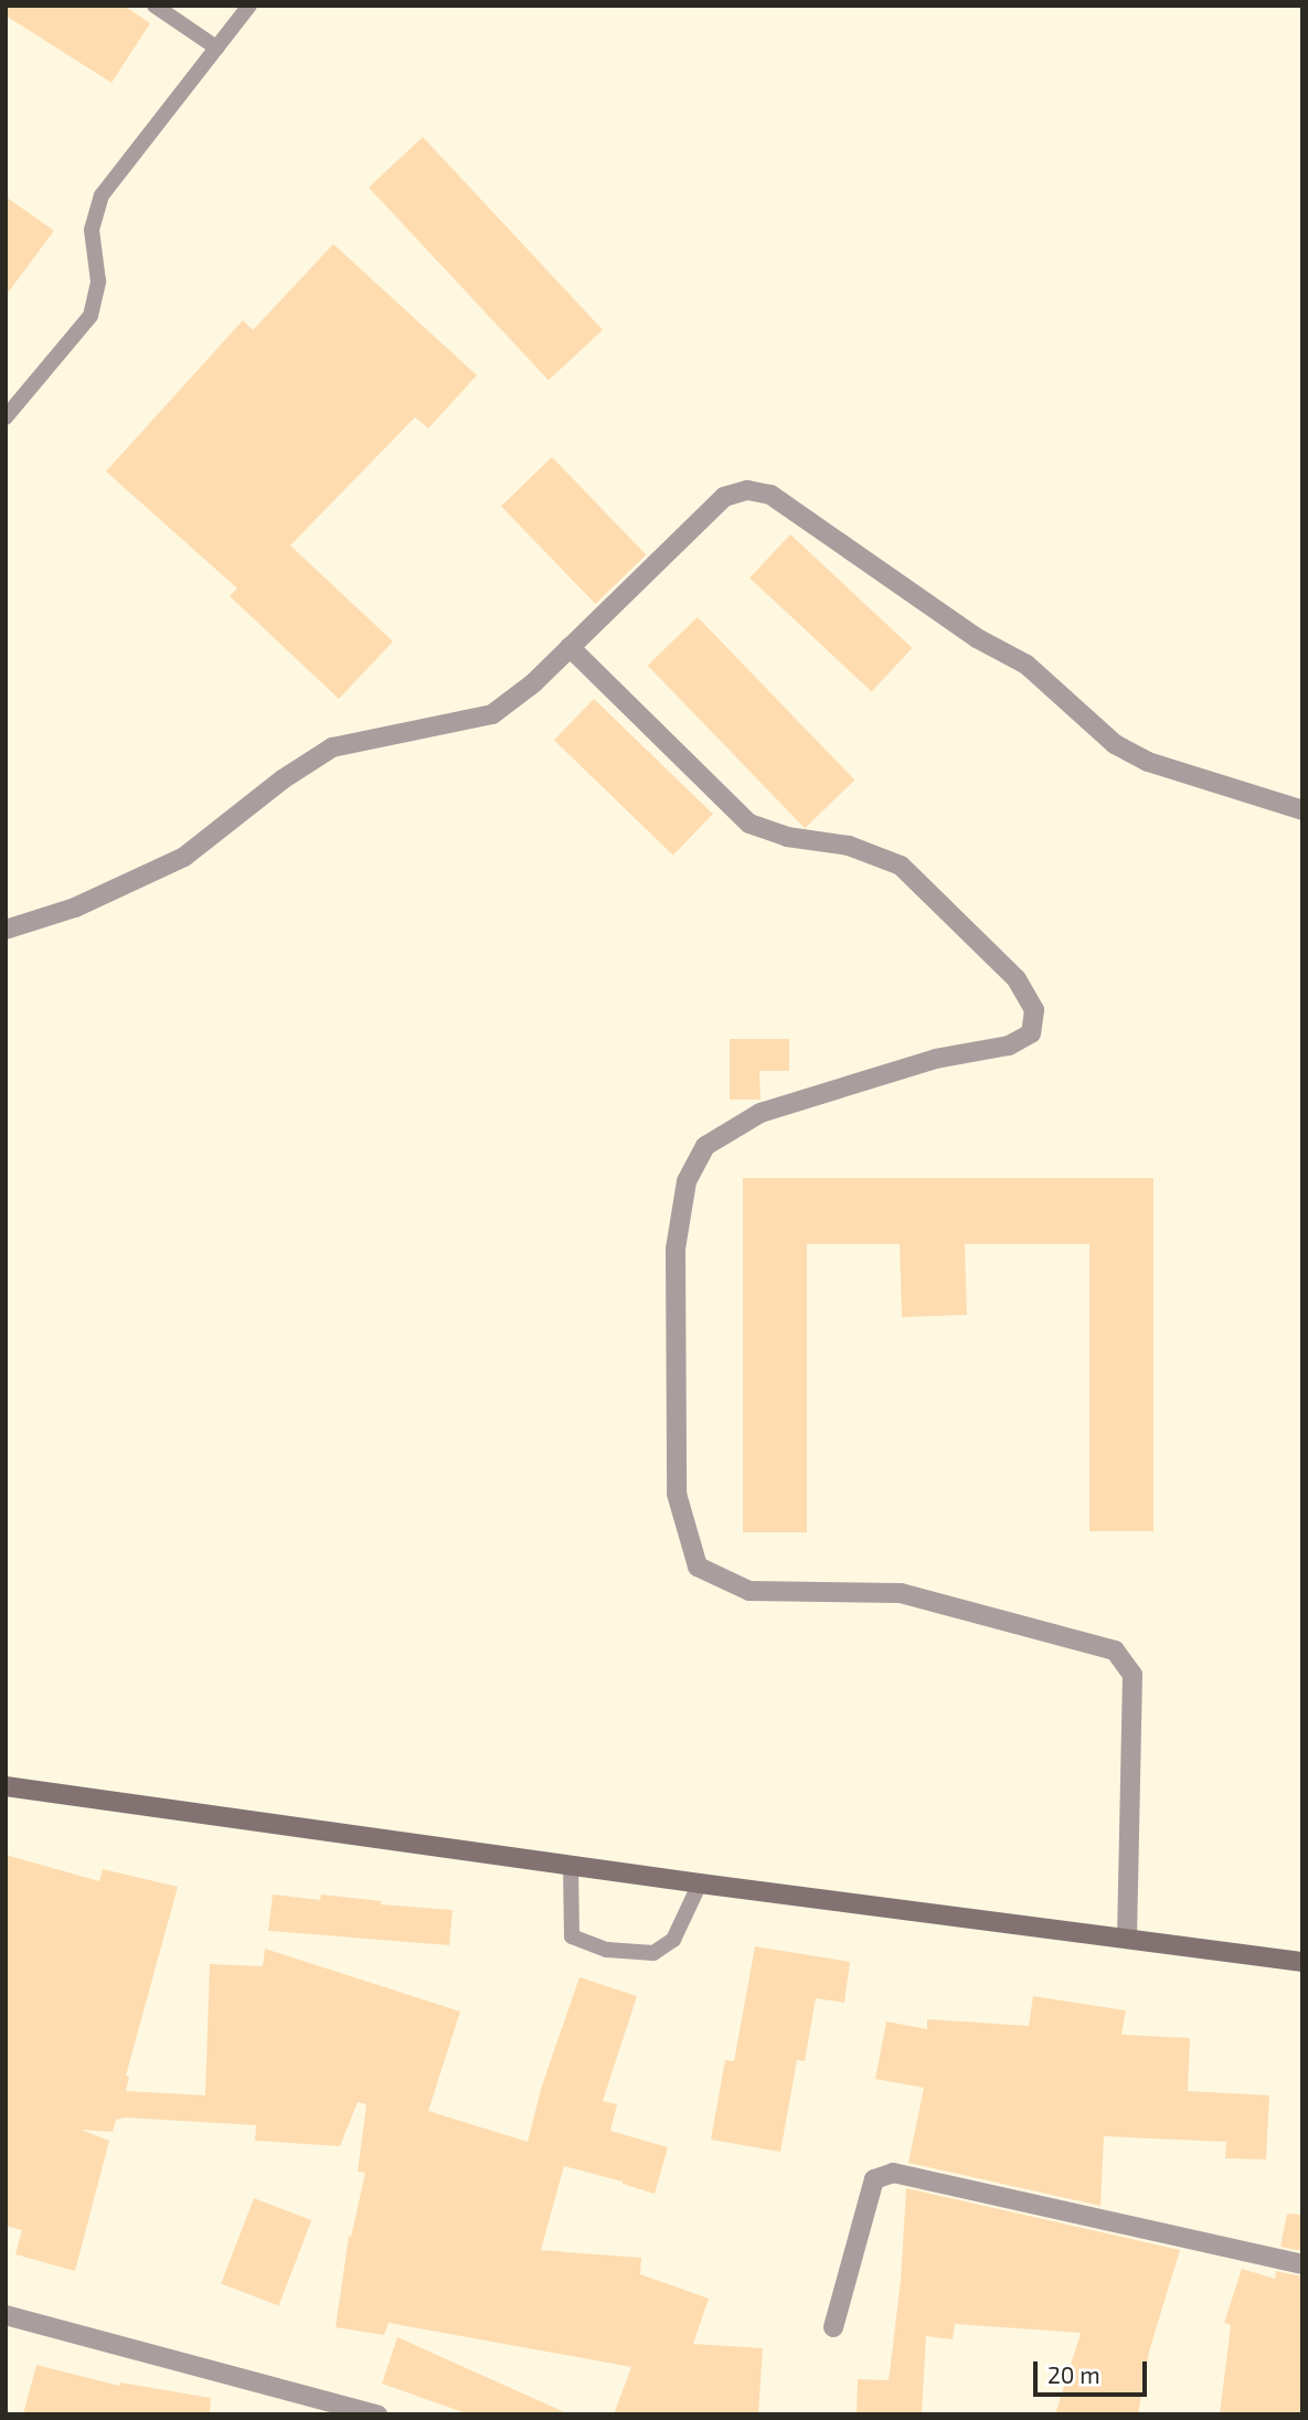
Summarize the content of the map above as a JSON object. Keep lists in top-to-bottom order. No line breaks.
{"scale_bar":"20 m"}
